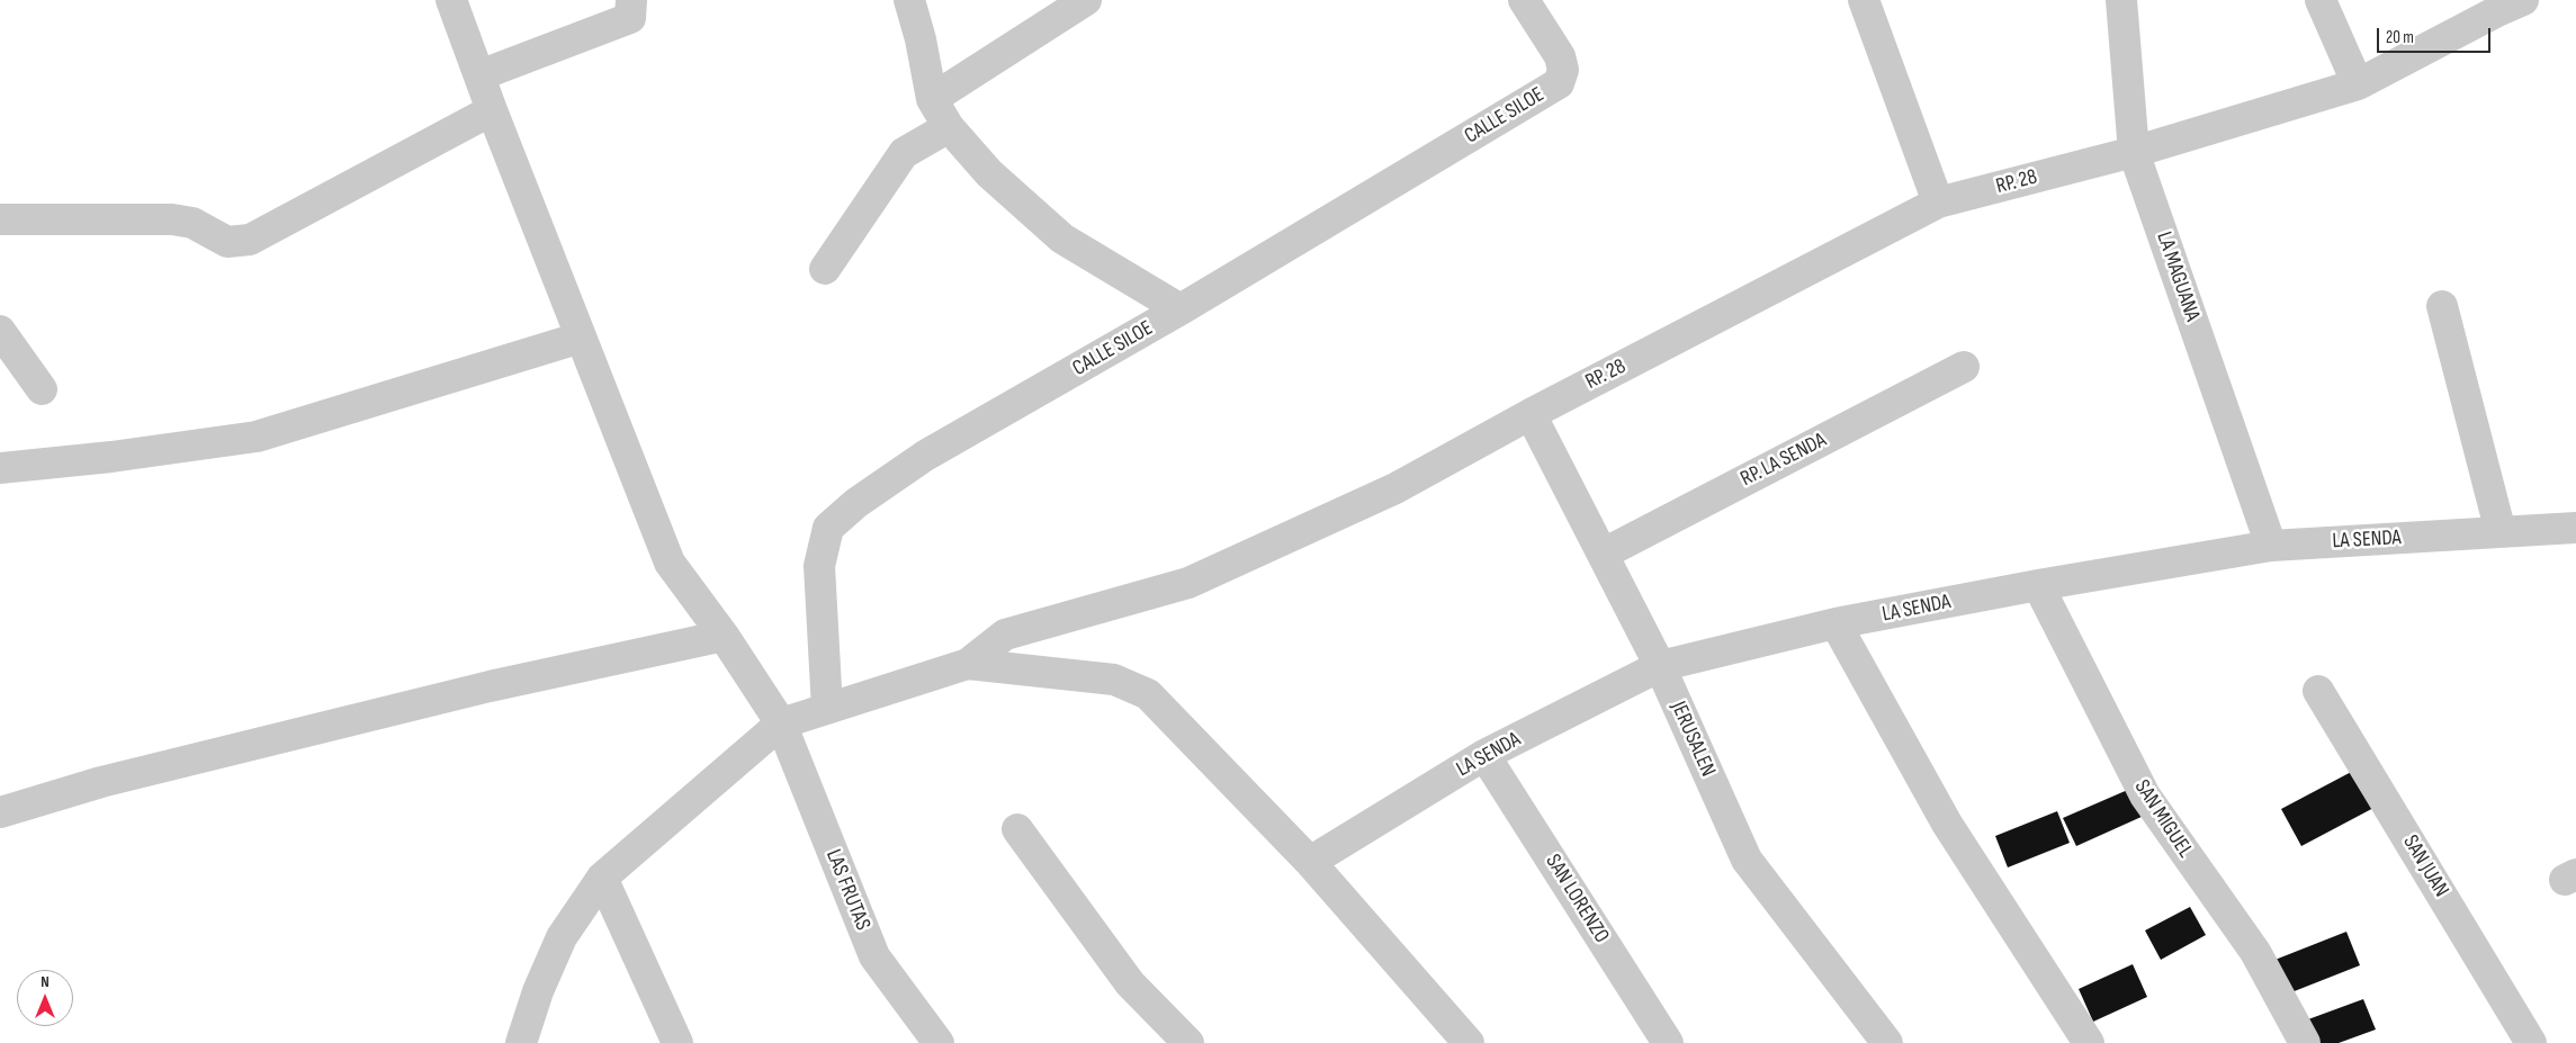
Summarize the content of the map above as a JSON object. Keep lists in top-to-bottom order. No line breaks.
{"streets":{"street":["CALLE SILOE","RP. 28","LA MAGUANA","RP. LA SENDA","LA SENDA","JERUSALEN","SAN MIGUEL","SAN JUAN","LAS FRUTAS","SAN LORENZO"]},"crossings":[["RP. 28","LA MAGUANA"],["RP. 28","JERUSALEN"],["LA MAGUANA","LA SENDA"],["RP. LA SENDA","JERUSALEN"],["LA SENDA","JERUSALEN"],["LA SENDA","SAN MIGUEL"],["LA SENDA","SAN LORENZO"]],"scale_bar":"20 m","north":"top"}
